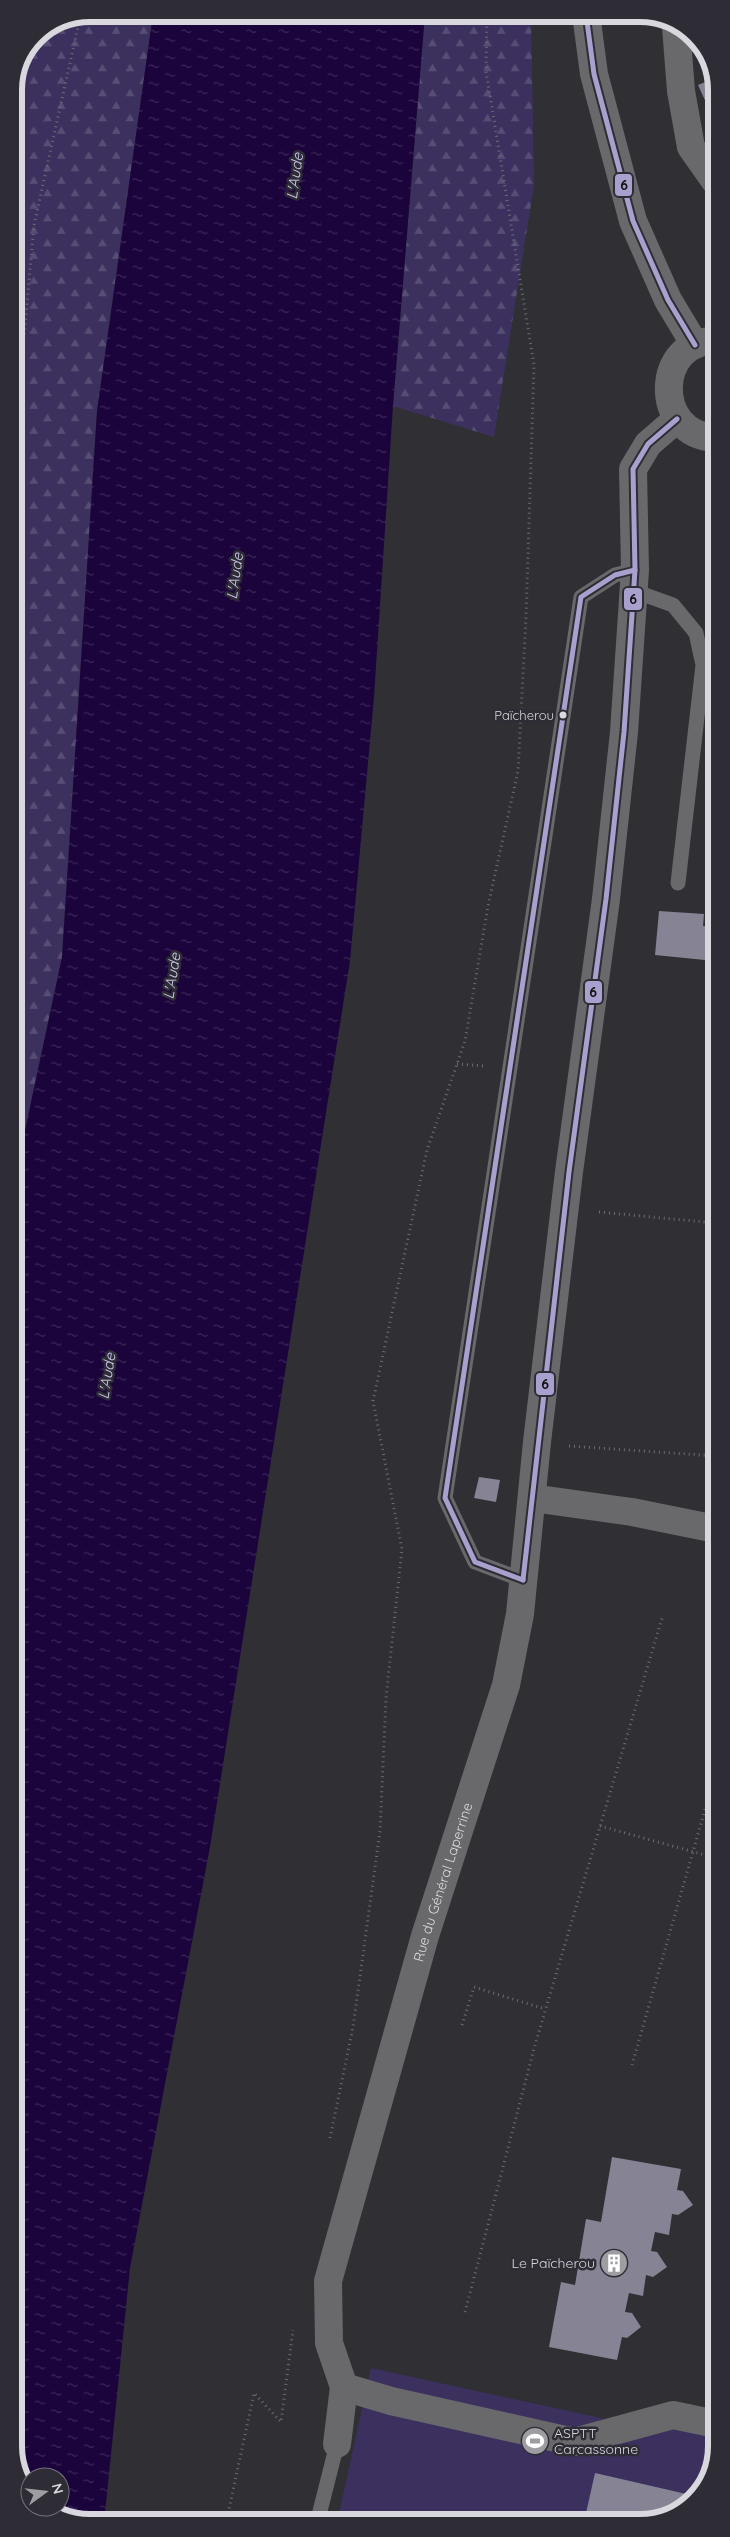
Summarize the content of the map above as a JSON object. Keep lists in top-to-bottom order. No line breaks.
{"streets":{"street":["Rue du Général Laperrine"]},"water":["L'Aude"],"places":{"other":["Païcherou"],"building":["Le Païcherou"],"sports":["ASPTT Carcassonne"]},"lines":["transit line 6"],"north":"right"}
